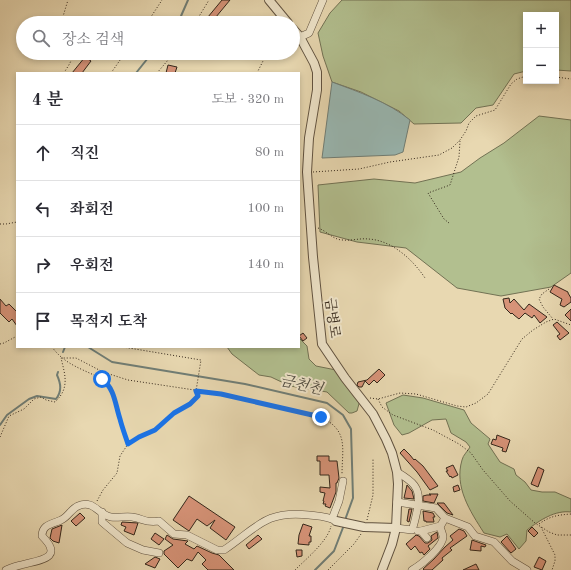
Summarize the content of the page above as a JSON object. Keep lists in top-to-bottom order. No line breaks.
{"streets":{"street":["금병로"]},"water":["금천천"],"page":{"map_buttons":["+","−"],"search":"장소 검색","heading":["4 분","도보 · 320 m"],"list":[["직진","80 m"],["좌회전","100 m"],["우회전","140 m"],"목적지 도착"]}}
